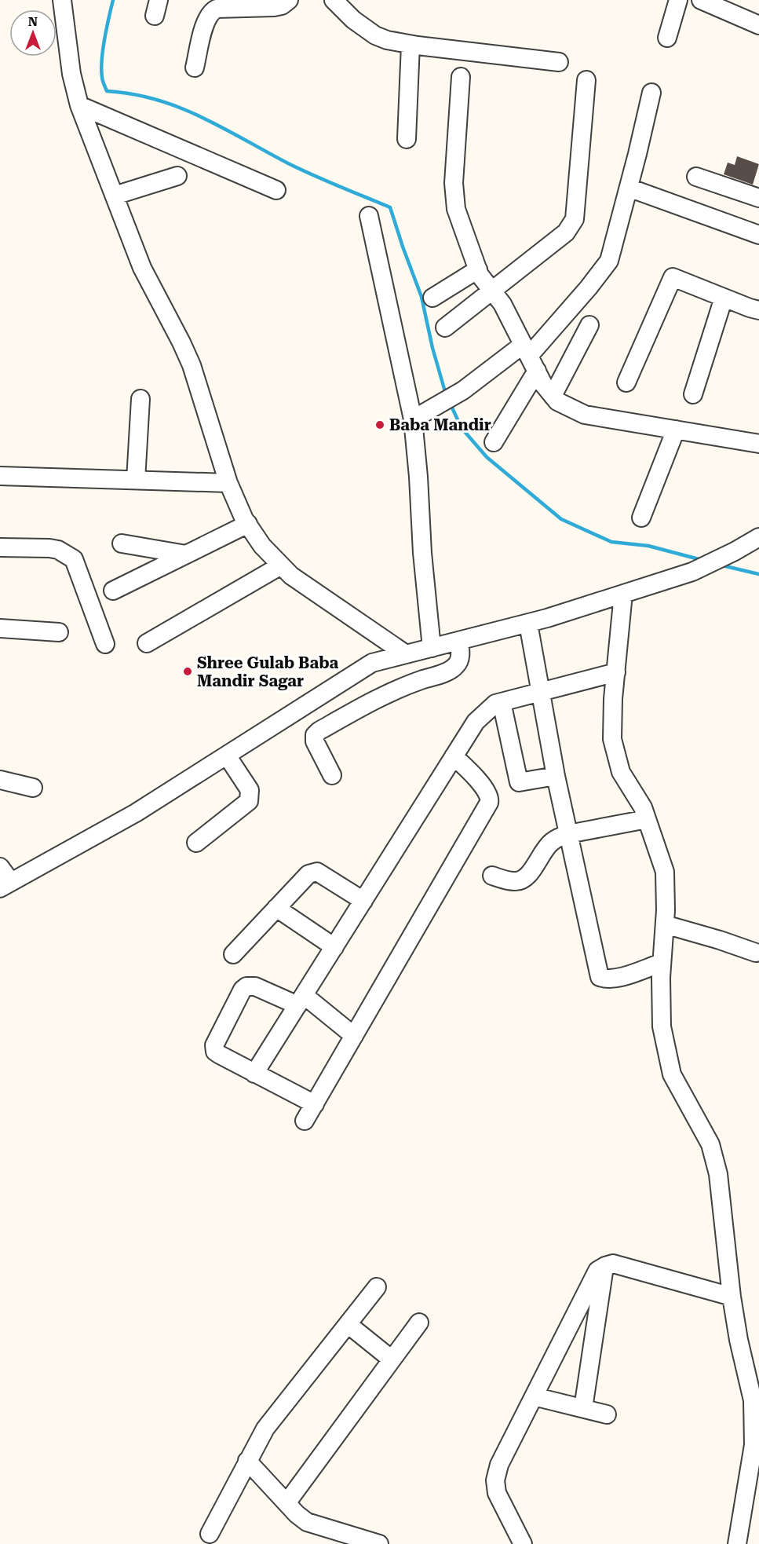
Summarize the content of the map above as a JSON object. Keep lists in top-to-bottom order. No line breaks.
{"places":["Baba Mandir","Shree Gulab Baba Mandir Sagar"],"north":"top"}
